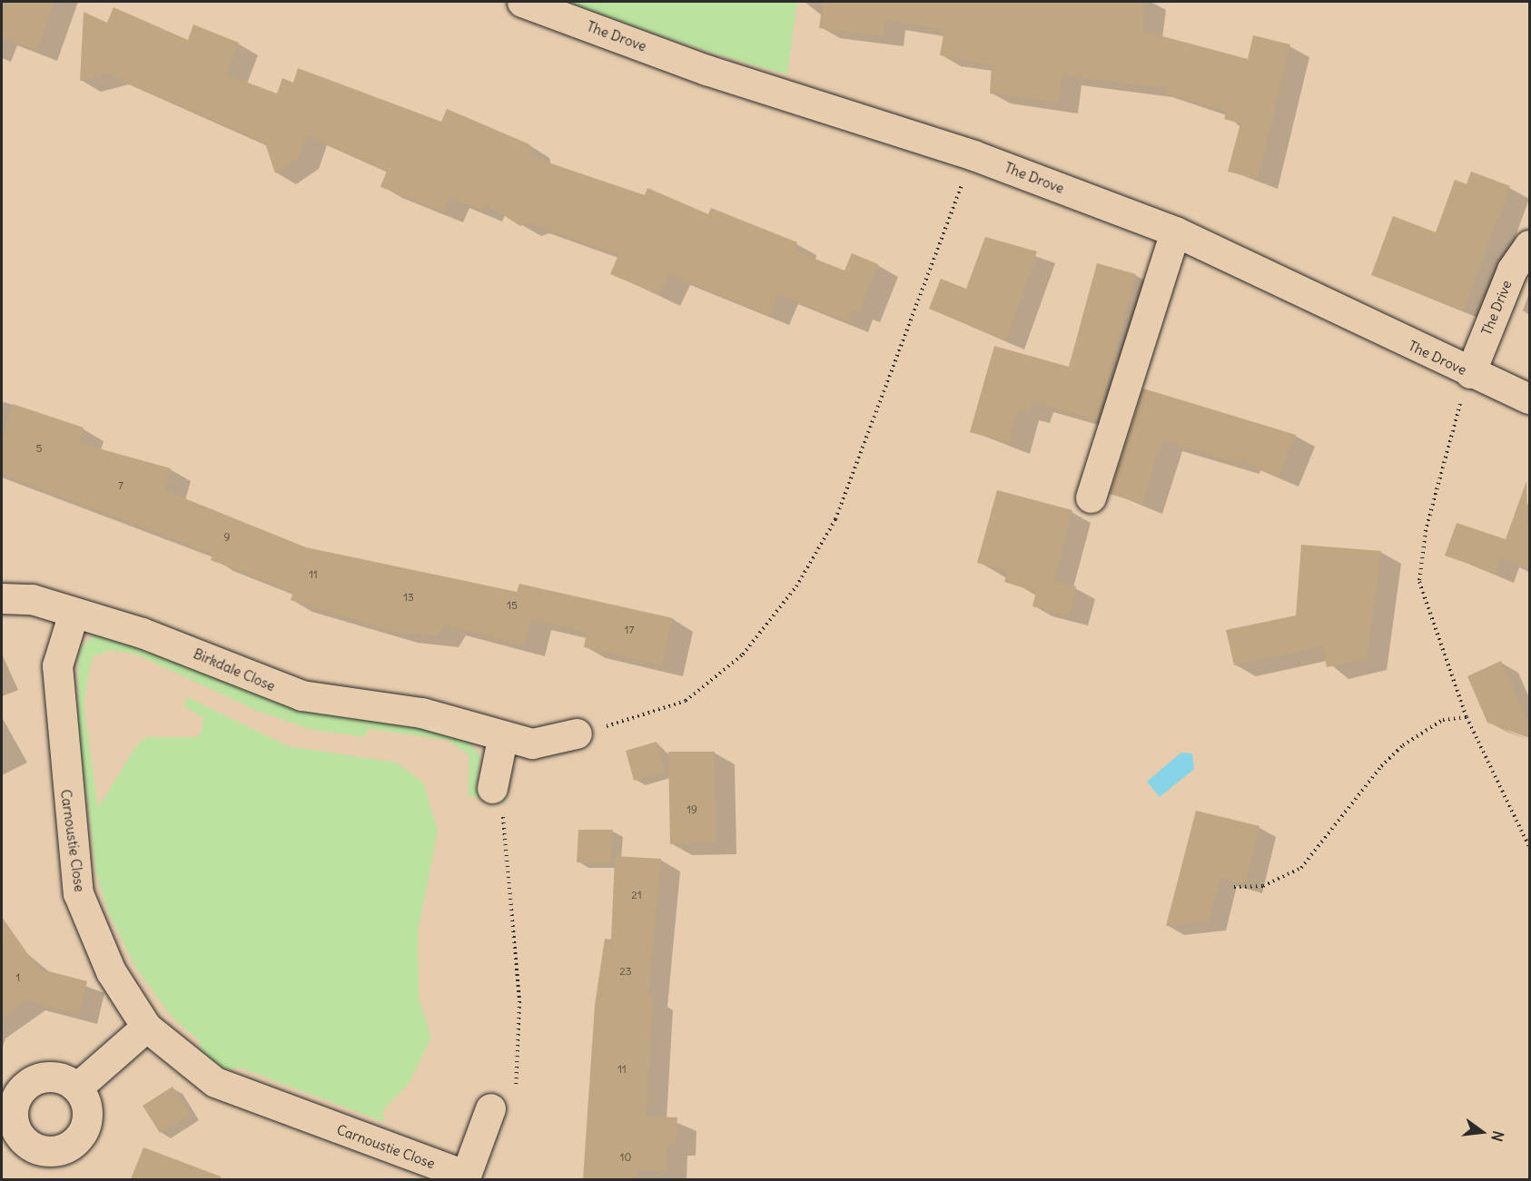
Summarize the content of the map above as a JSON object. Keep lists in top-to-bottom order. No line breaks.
{"streets":{"street":["The Drove","The Drive","Birkdale Close","Carnoustie Close"]},"crossings":[["The Drove","The Drive"],["Birkdale Close","Carnoustie Close"]],"house_numbers":["5","7","9","11","13","15","17","19","21","23","1","11","10"],"north":"right"}
